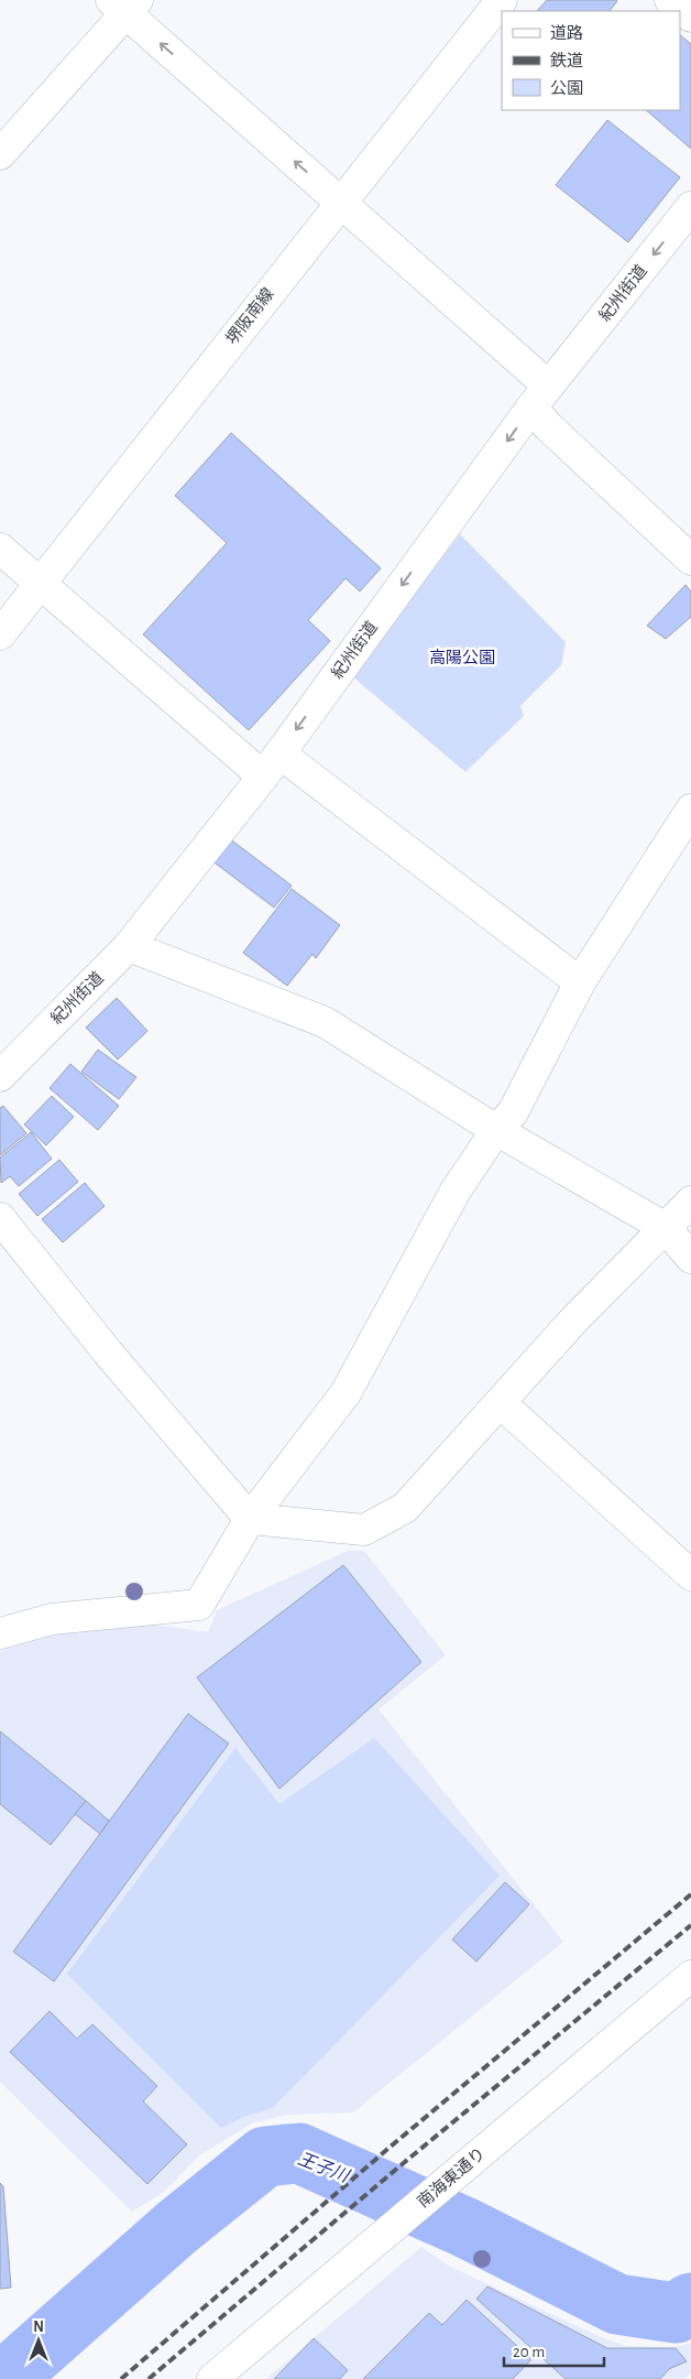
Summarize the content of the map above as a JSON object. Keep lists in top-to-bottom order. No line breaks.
{"streets":{"street":["紀州街道","堺阪南線","南海東通り"]},"one_way":["紀州街道"],"water":["王子川"],"parks":["高陽公園"],"legend":["道路","鉄道","公園"],"scale_bar":"20 m","north":"top"}
